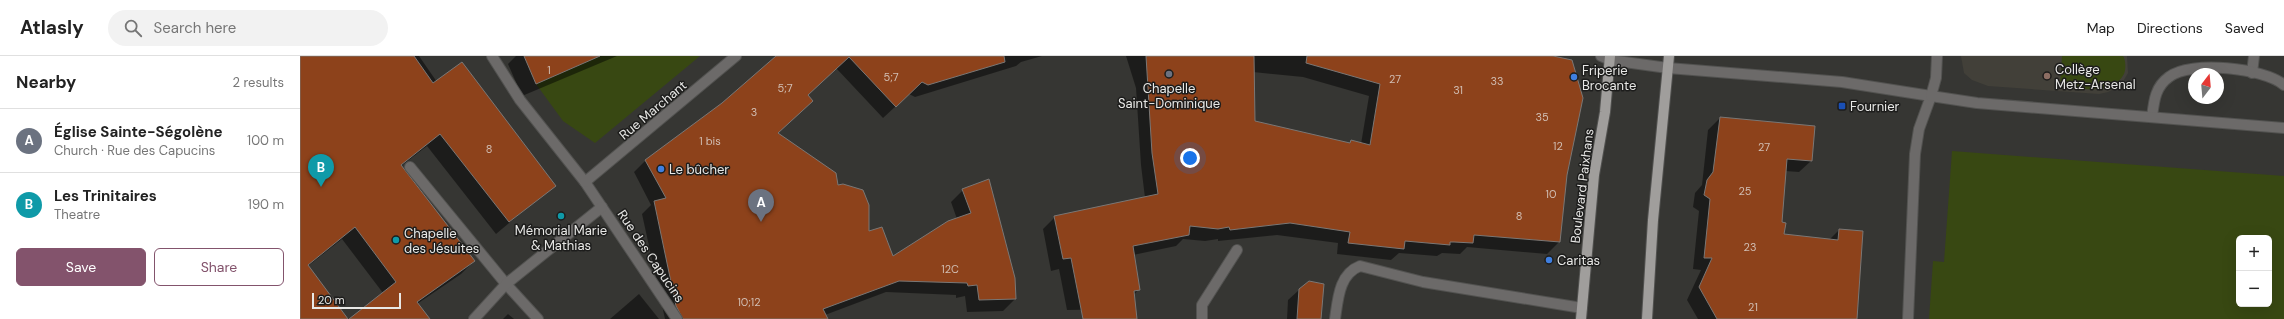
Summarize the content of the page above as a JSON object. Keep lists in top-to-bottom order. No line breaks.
{"streets":{"main road":["Boulevard Paixhans"],"street":["Rue Marchant","Rue des Capucins"]},"crossings":[["Rue Marchant","Rue des Capucins"]],"places":{"other":["Chapelle Saint-Dominique","Collège Metz-Arsenal","Friperie Brocante","Le bûcher","Mémorial Marie & Mathias","Chapelle des Jésuites","Caritas"],"transit":["Fournier"]},"house_numbers":["1","5;7","27","33","5;7","31","3","35","1 bis","12","27","8","25","10","8","23","12C","10;12","21"],"scale_bar":"20 m","north":"top","page":{"header":"Atlasly","search":"Search here","nav":["Map","Directions","Saved"],"heading":["Nearby","2 results"],"list":[{"mark":"A","name":"Église Sainte-Ségolène","note":"Church · Rue des Capucins","value":"100 m"},{"mark":"B","name":"Les Trinitaires","note":"Theatre","value":"190 m"}],"pins":["B","A"],"map_buttons":["+","−"],"buttons":["Save","Share"],"scale":"20 m"}}
